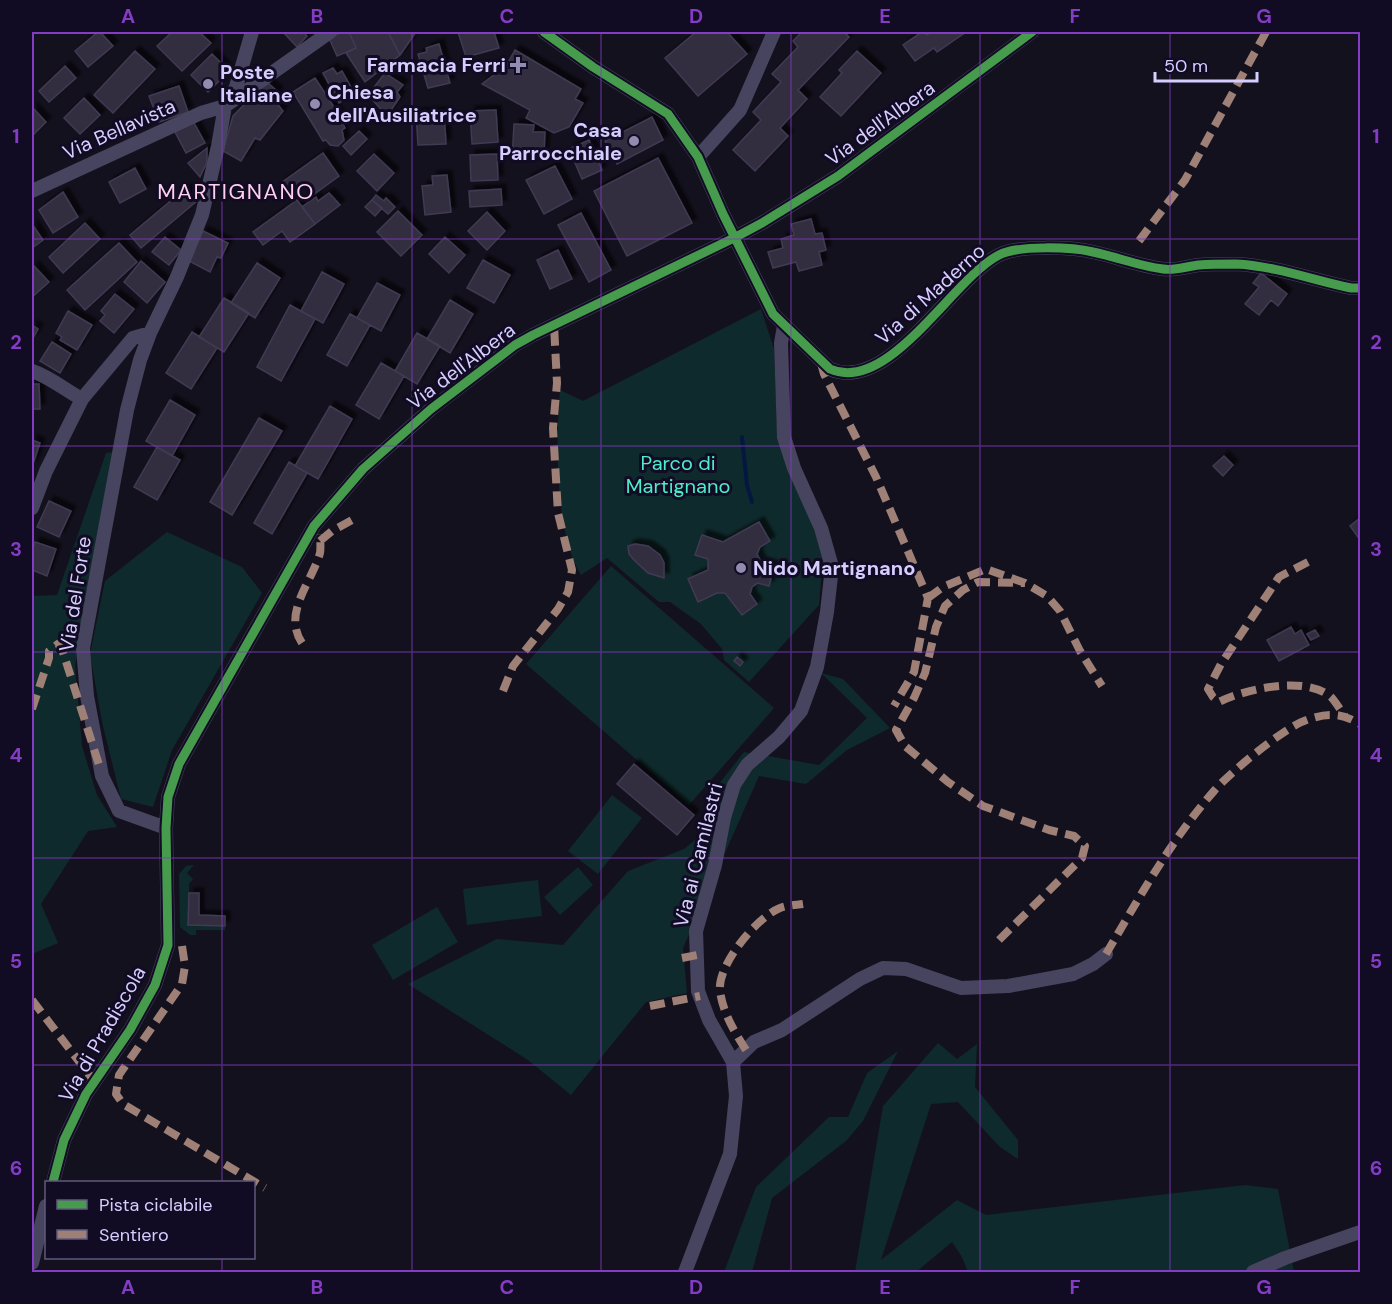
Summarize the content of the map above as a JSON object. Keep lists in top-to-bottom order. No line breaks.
{"streets":{"street":["Via dell'Albera","Via Bellavista","Via di Maderno","Via del Forte","Via ai Camilastri","Via di Pradiscola"]},"crossings":[["Via dell'Albera","Via di Maderno"],["Via dell'Albera","Via del Forte"],["Via dell'Albera","Via di Pradiscola"],["Via Bellavista","Via del Forte"],["Via di Maderno","Via ai Camilastri"],["Via del Forte","Via di Pradiscola"]],"districts":["MARTIGNANO"],"parks":["Parco di Martignano"],"places":{"health":["Farmacia Ferri"],"other":["Poste Italiane","Chiesa dell'Ausiliatrice","Casa Parrocchiale","Nido Martignano"]},"legend":["Pista ciclabile","Sentiero"],"scale_bar":"50 m","grid":{"columns":["A","B","C","D","E","F","G"],"rows":["1","2","3","4","5","6"]}}
